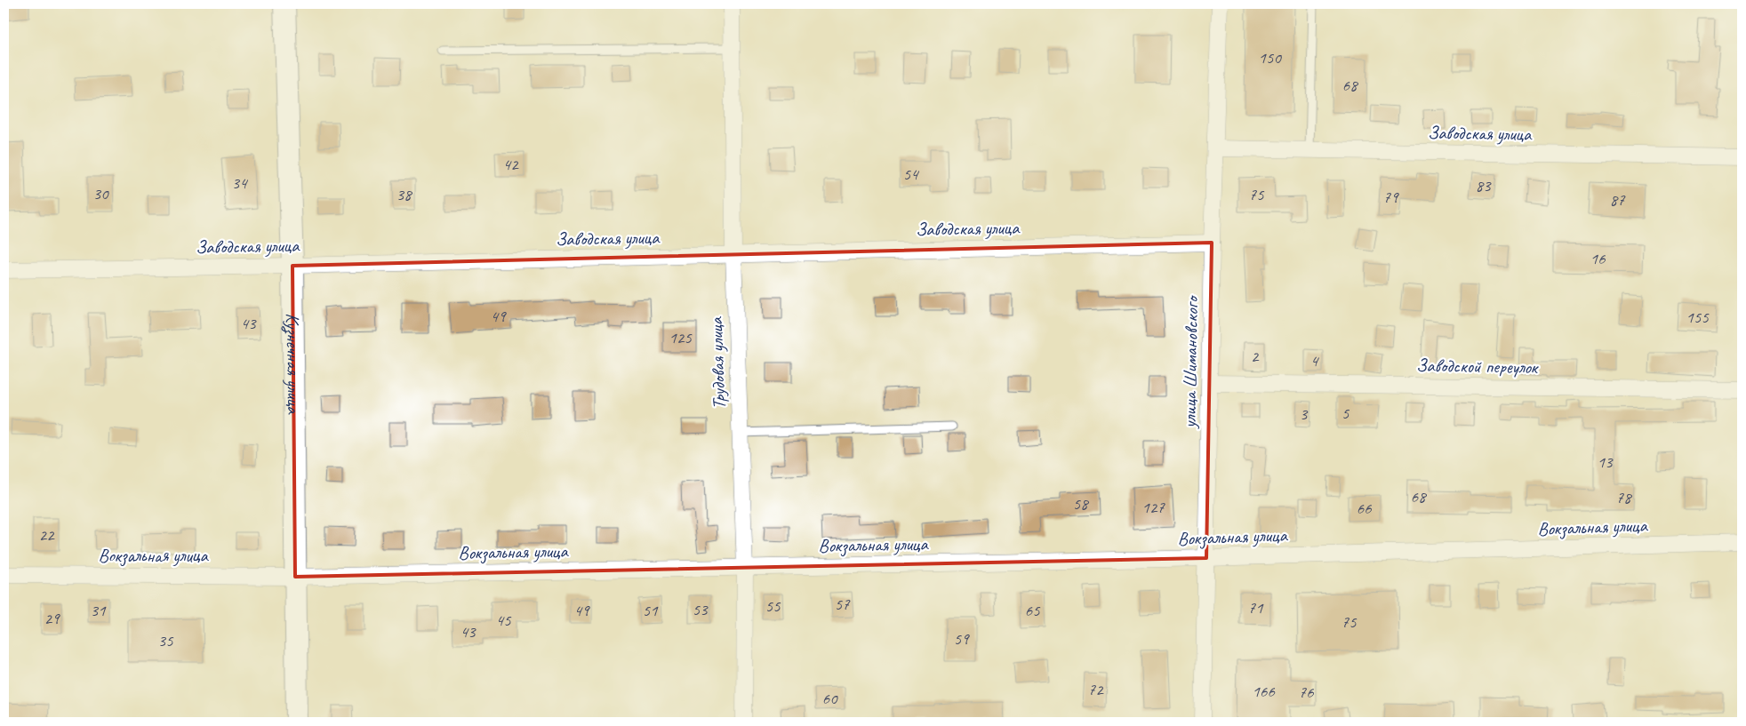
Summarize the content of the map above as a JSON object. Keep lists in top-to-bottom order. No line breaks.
{"streets":{"street":["Заводская улица","Кузнечная улица","улица Шимановского","Трудовая улица","Заводской переулок","Вокзальная улица"]},"crossings":[["Заводская улица","Кузнечная улица"],["Заводская улица","улица Шимановского"],["Заводская улица","Трудовая улица"],["Кузнечная улица","Вокзальная улица"],["улица Шимановского","Заводской переулок"],["улица Шимановского","Вокзальная улица"],["Трудовая улица","Вокзальная улица"]],"house_numbers":["150","68","42","54","34","83","30","38","75","79","87","16","49","155","43","125","2","4","5","3","13","68","78","58","127","66","22","57","55","71","53","31","49","51","65","29","45","75","43","59","35","72","166","76","60"]}
